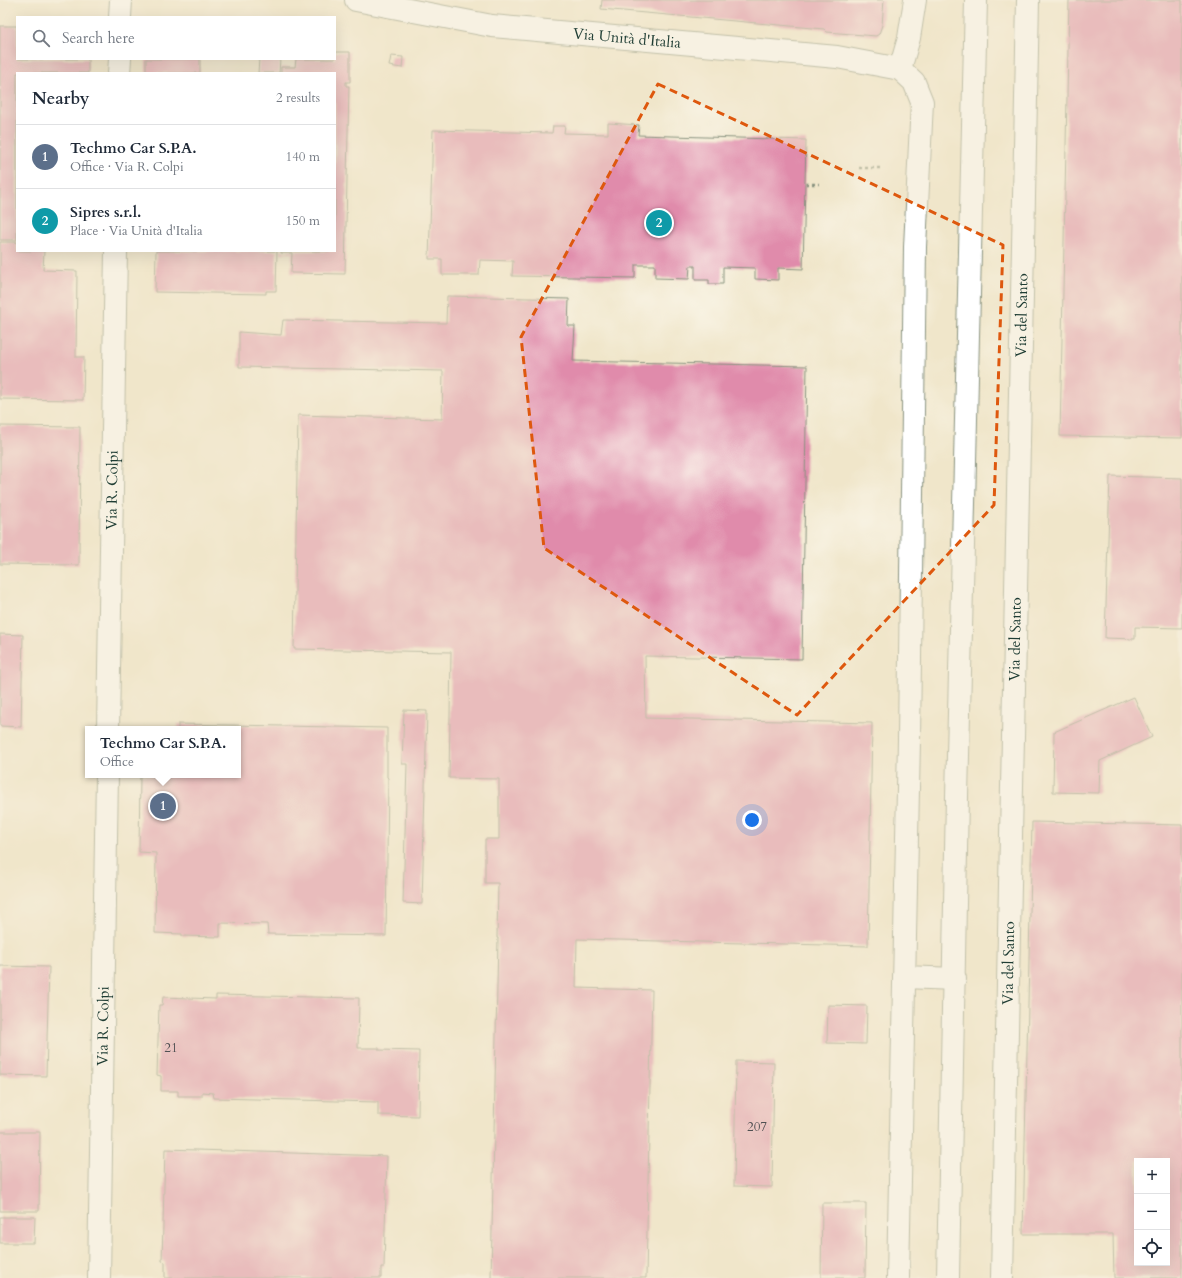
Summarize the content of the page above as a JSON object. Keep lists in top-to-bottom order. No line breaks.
{"streets":{"street":["Via Unità d'Italia","Via del Santo","Via R. Colpi"]},"house_numbers":["21","207"],"page":{"search":"Search here","heading":["Nearby","2 results"],"list":[{"mark":"1","name":"Techmo Car S.P.A.","note":"Office · Via R. Colpi","value":"140 m"},{"mark":"2","name":"Sipres s.r.l.","note":"Place · Via Unità d'Italia","value":"150 m"}],"pins":["2","1"],"popup":["Techmo Car S.P.A.","Office"],"map_buttons":["+","−"]}}
